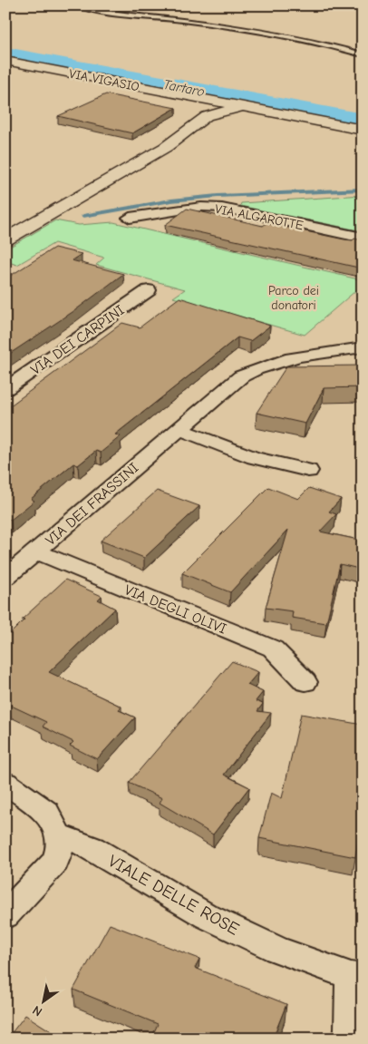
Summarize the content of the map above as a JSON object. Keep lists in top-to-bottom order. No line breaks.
{"streets":{"street":["VIA VIGASIO","VIA ALGAROTTE","VIA DEI CARPINI","VIA DEI FRASSINI","VIA DEGLI OLIVI","VIALE DELLE ROSE"]},"crossings":[["VIA DEI FRASSINI","VIA DEGLI OLIVI"]],"water":["Tartaro"],"parks":["Parco dei donatori"],"north":"bottom left"}
